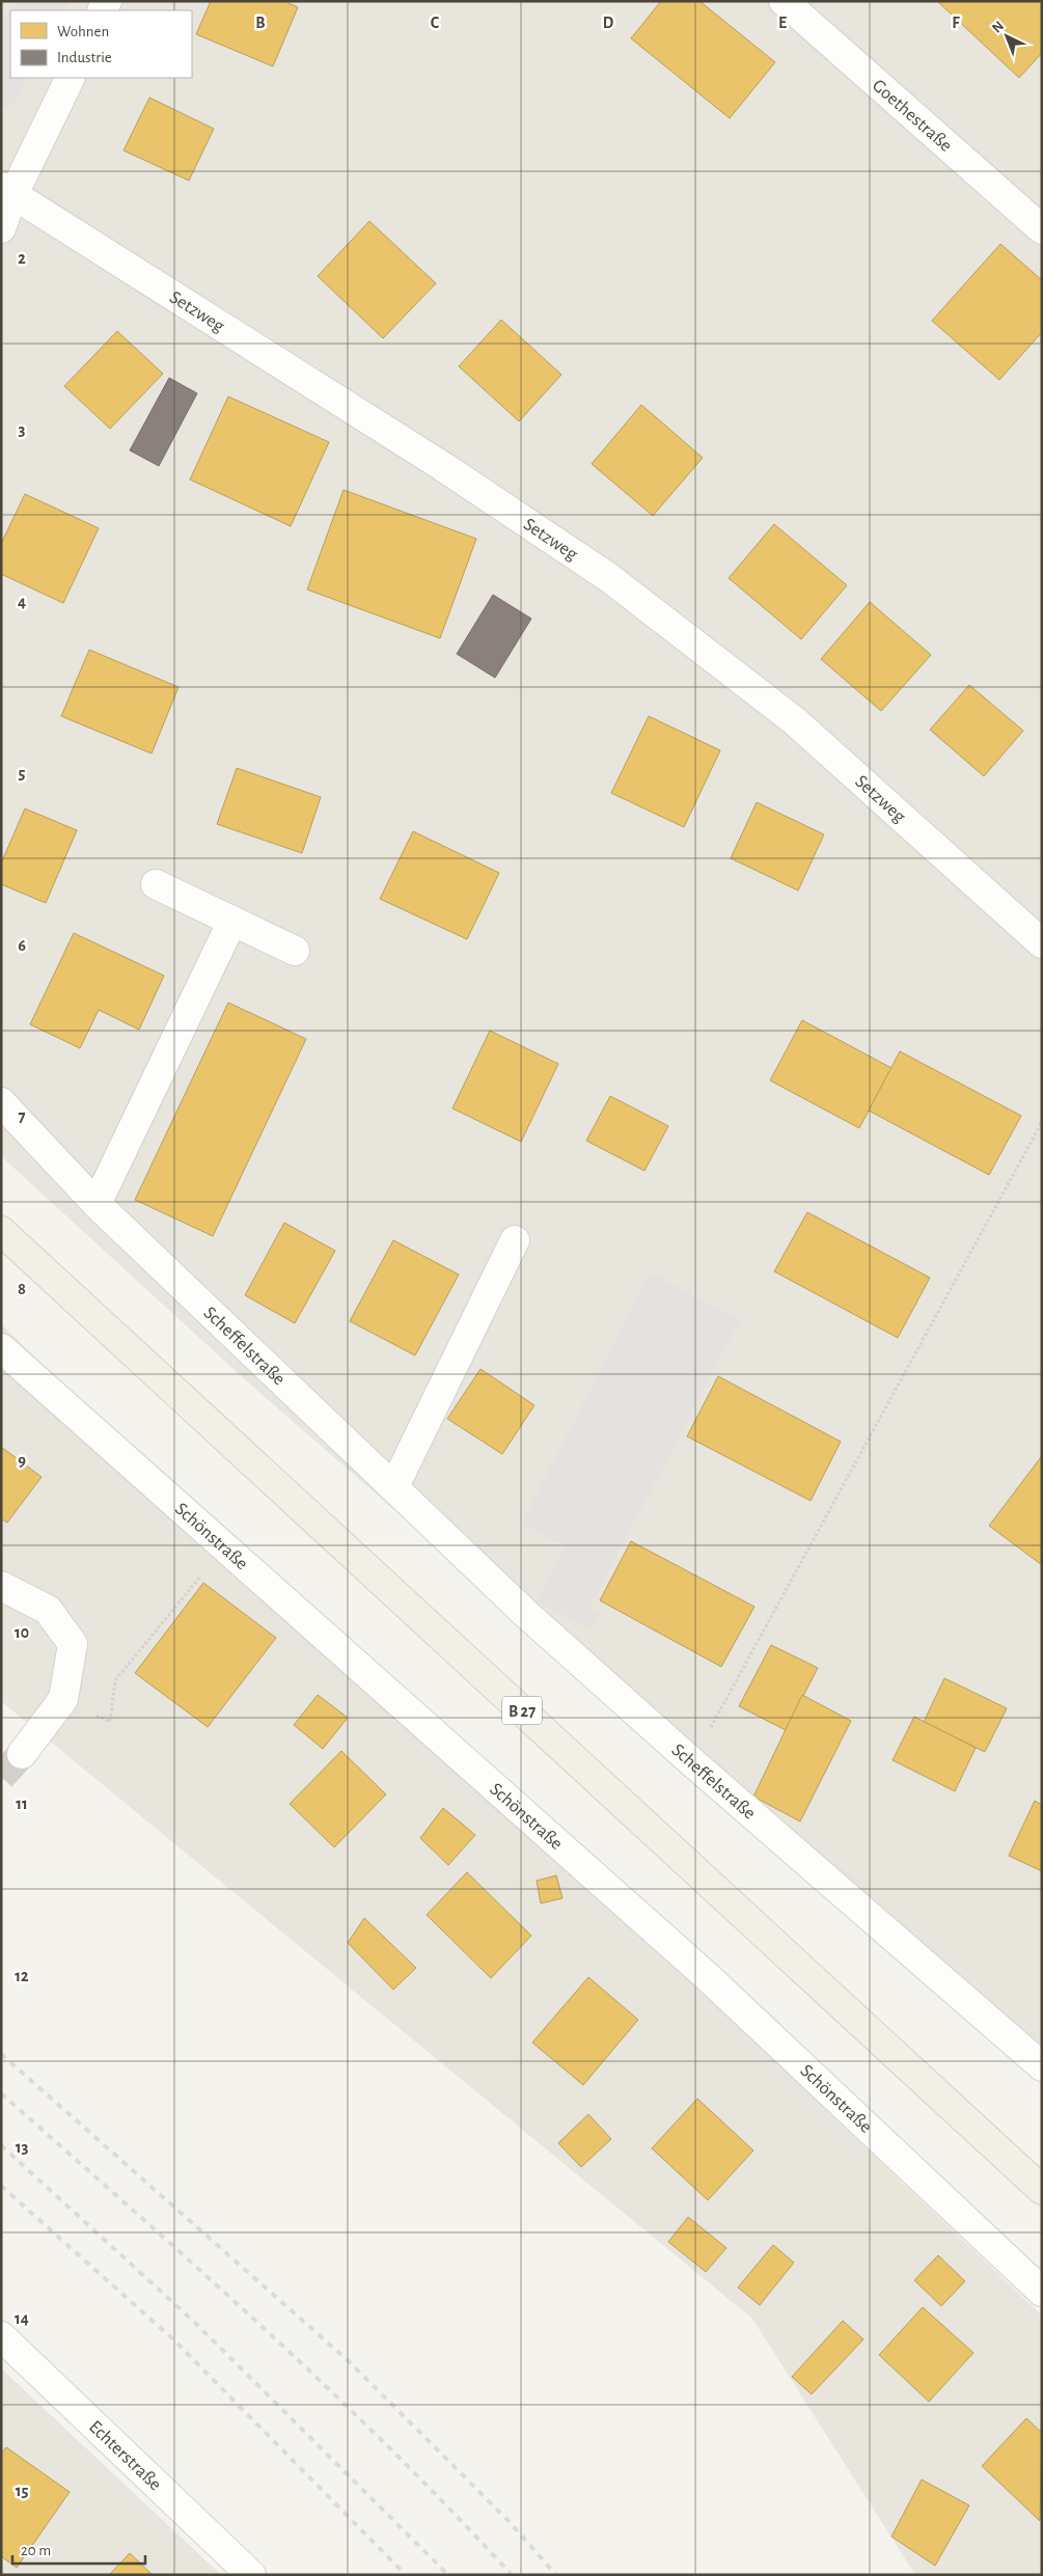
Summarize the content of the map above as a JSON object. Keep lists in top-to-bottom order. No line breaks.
{"streets":{"main road":["B 27"],"street":["Goethestraße","Setzweg","Scheffelstraße","Schönstraße","Echterstraße"]},"legend":["Wohnen","Industrie"],"scale_bar":"20 m","north":"top left","grid":{"columns":["B","C","D","E","F"],"rows":["2","3","4","5","6","7","8","9","10","11","12","13","14","15"]}}
